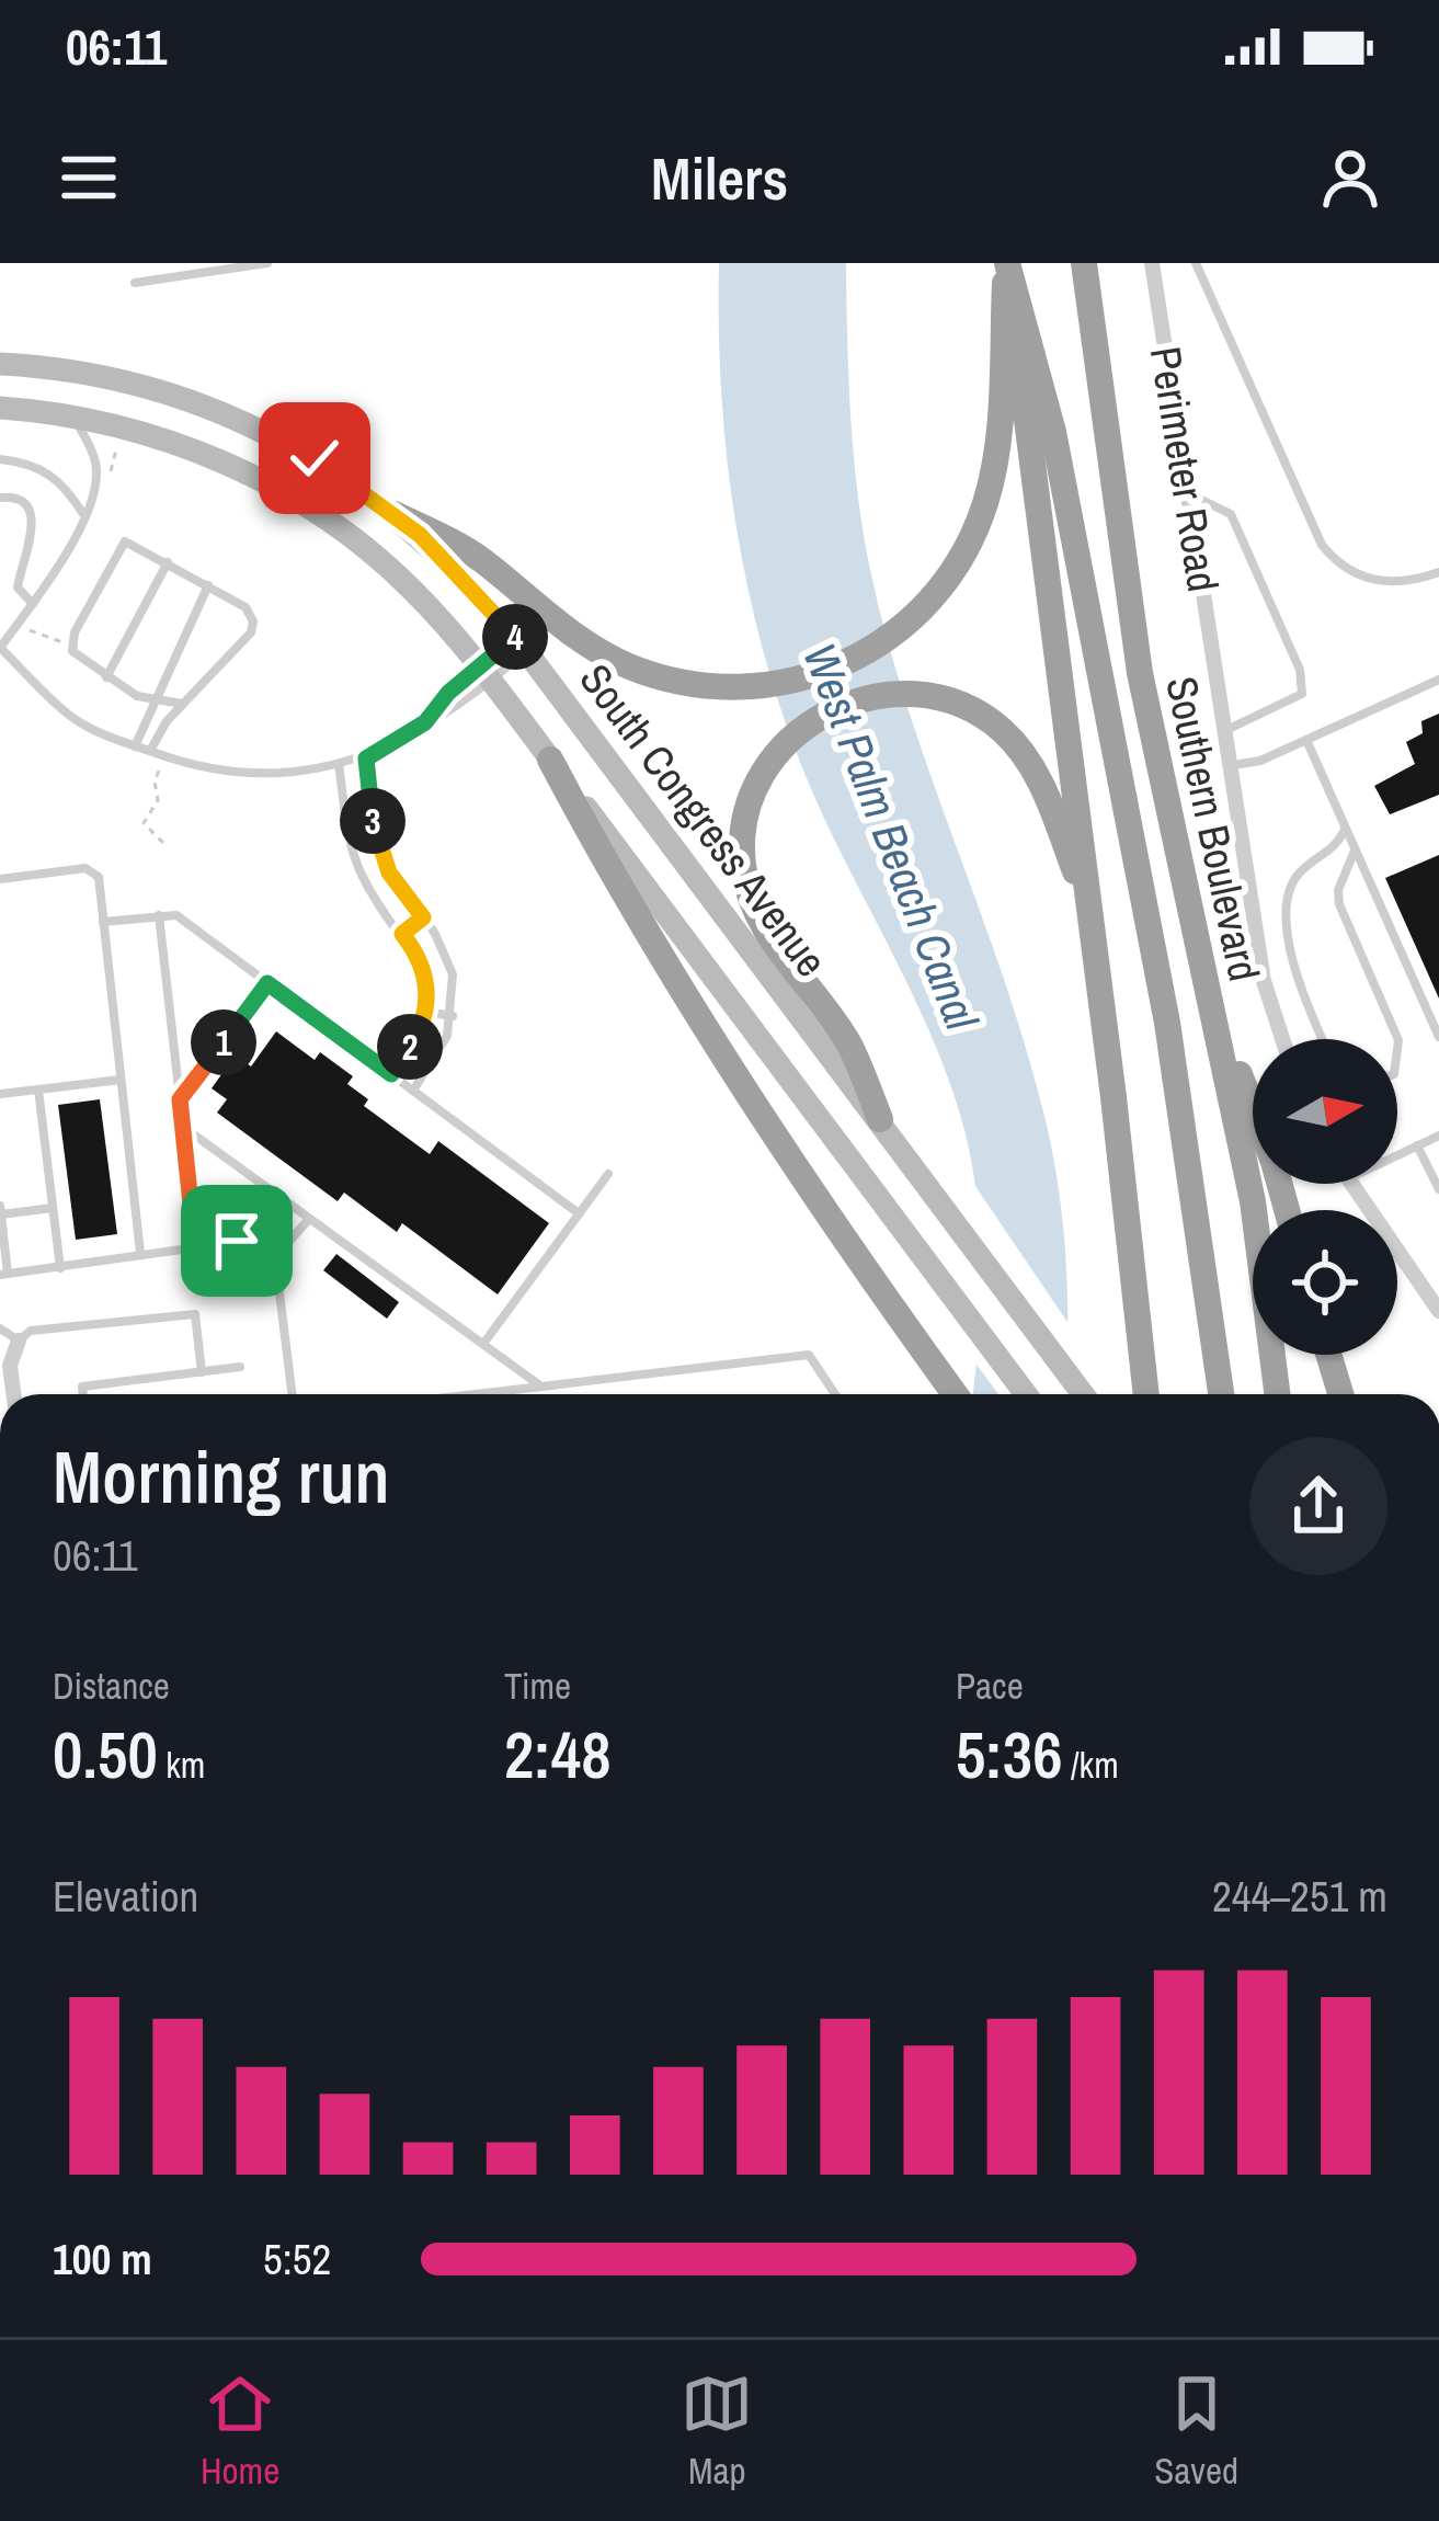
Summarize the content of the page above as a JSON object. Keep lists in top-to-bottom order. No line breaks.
{"streets":{"highway":["Southern Boulevard"],"main road":["South Congress Avenue"],"street":["Perimeter Road"]},"water":["West Palm Beach Canal"],"north":"right","page":{"status":"06:11","header":"Milers","pins":["4","3","1","2"],"heading":["Morning run","06:11"],"stats":[["Distance","0.50 km"],["Time","2:48"],["Pace","5:36 /km"]],"chart":["Elevation","244–251 m"],"list":[{"name":"100 m","note":"5:52"}],"tabs":["Home","Map","Saved"]}}
